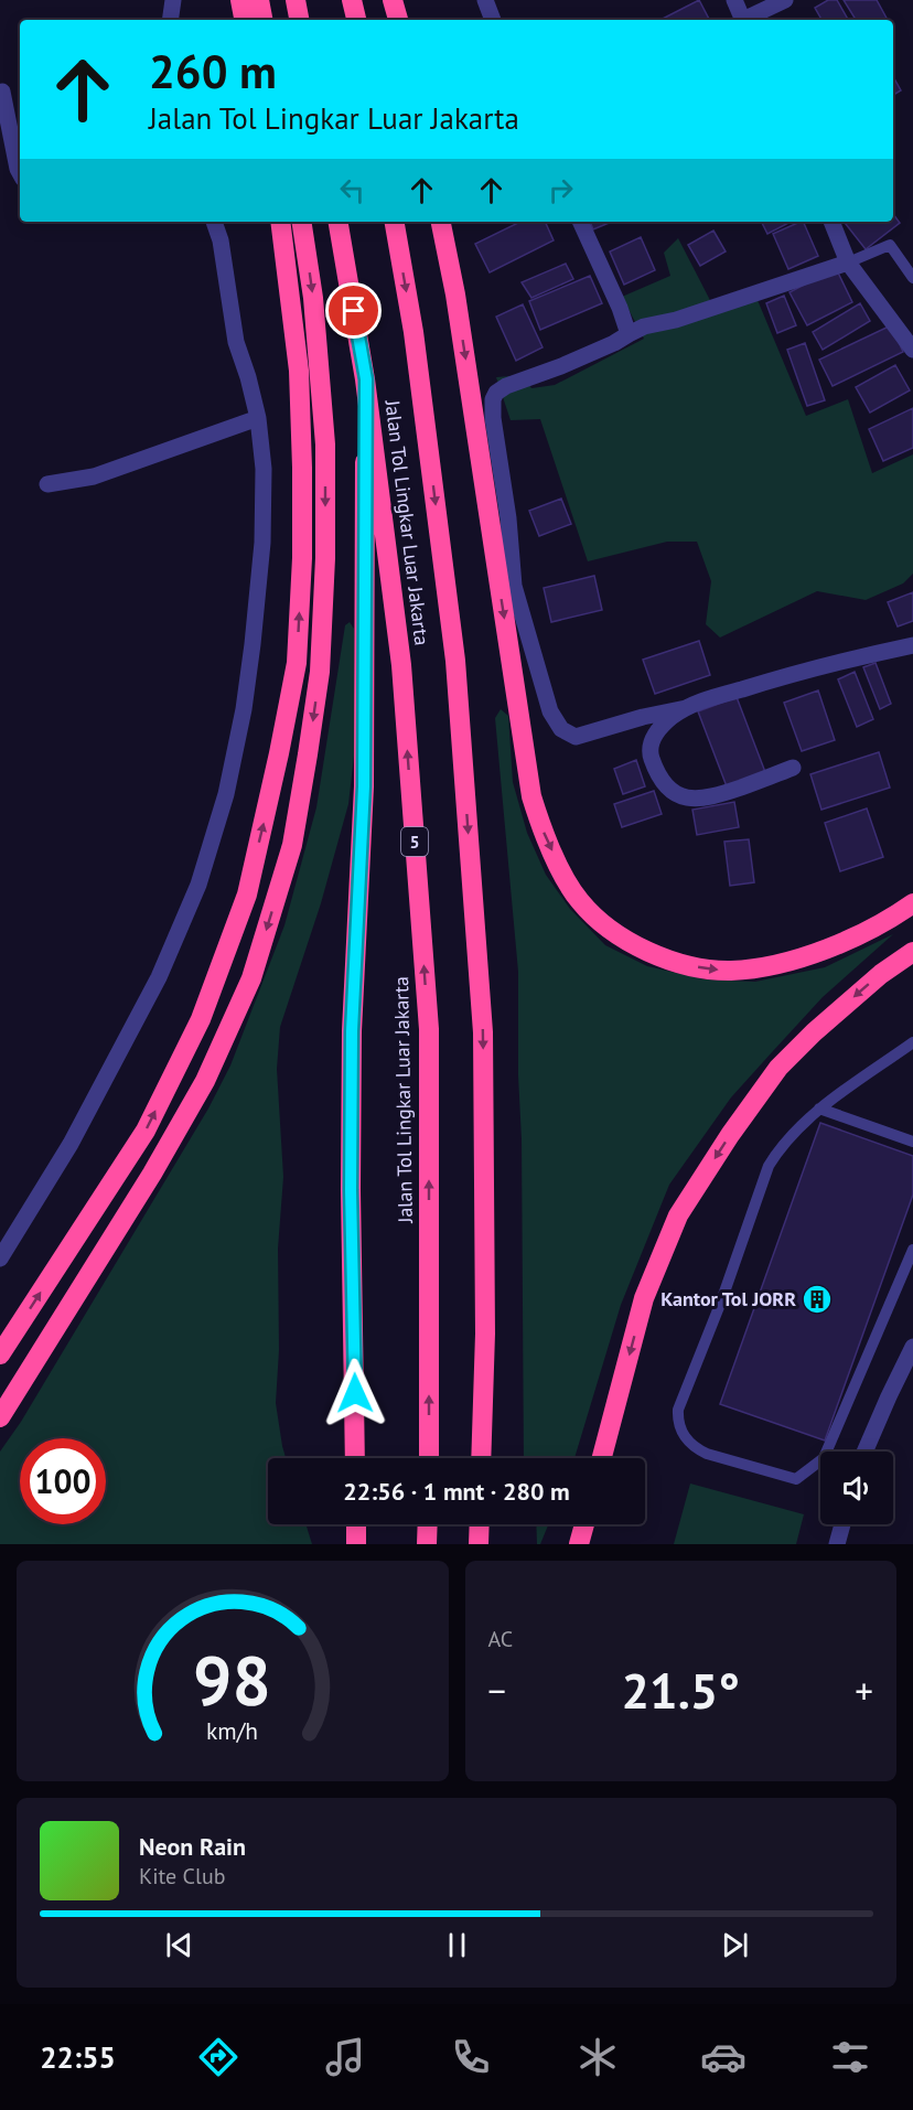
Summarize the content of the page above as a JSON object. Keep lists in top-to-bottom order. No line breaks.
{"streets":{"highway":["Jalan Tol Lingkar Luar Jakarta","5"]},"places":{"building":["Kantor Tol JORR"]},"page":{"turn":["260 m","Jalan Tol Lingkar Luar Jakarta"],"limit":"100","trip":"22:56 · 1 mnt · 280 m","tile":"AC","heat":["−","21.5°","+"],"song":["Neon Rain","Kite Club"],"tabs":"22:55","gauge":["98","km/h"]}}
